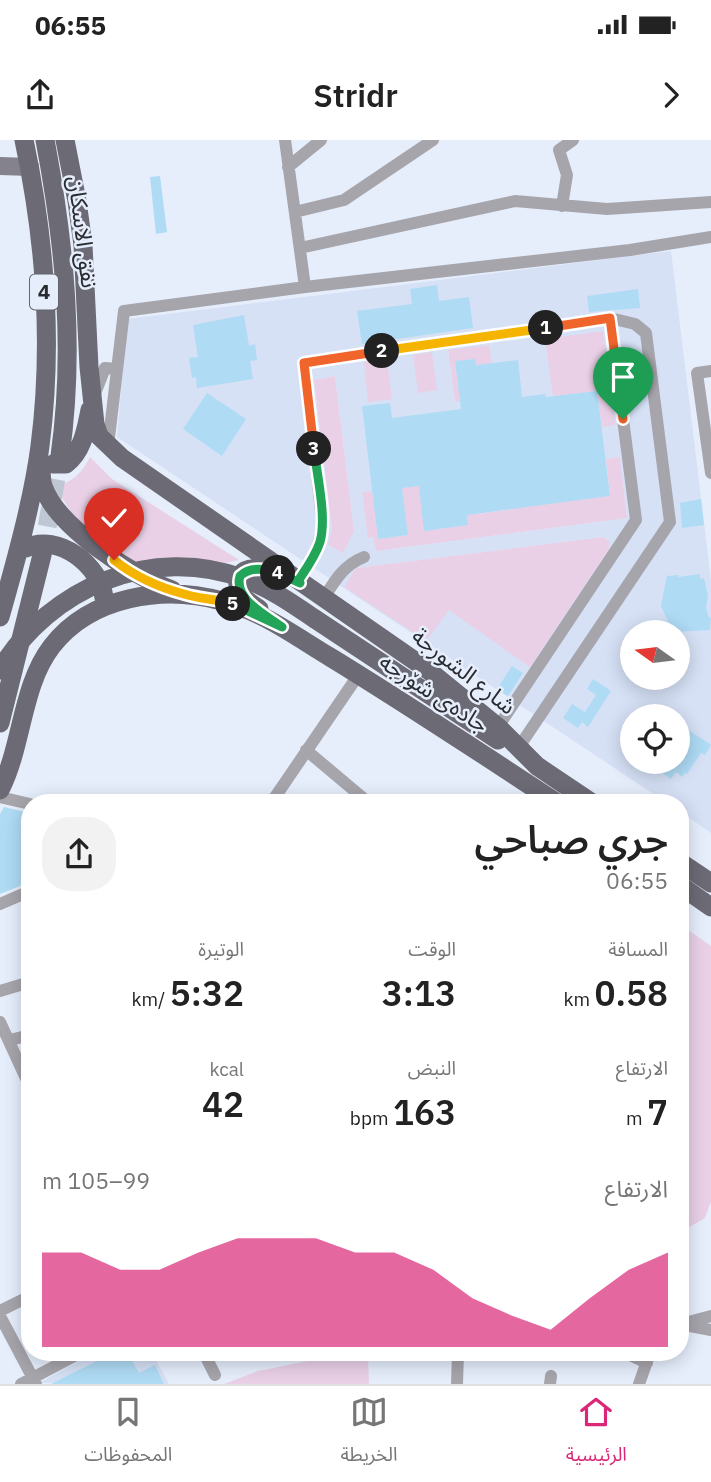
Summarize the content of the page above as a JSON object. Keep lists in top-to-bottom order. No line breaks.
{"streets":{"main road":["نفق الاسكان","4","شارع الشورجة","جادەی شۆرجە"]},"north":"left","page":{"status":"06:55","header":"Stridr","pins":["1","2","3","4","5"],"heading":["جري صباحي","06:55"],"stats":[["المسافة","0.58 km"],["الوقت","3:13"],["الوتيرة","5:32 /km"],["الارتفاع","7 m"],["النبض","163 bpm"],["kcal","42"]],"chart":["الارتفاع","99–105 m"],"tabs":["الرئيسية","الخريطة","المحفوظات"]}}
